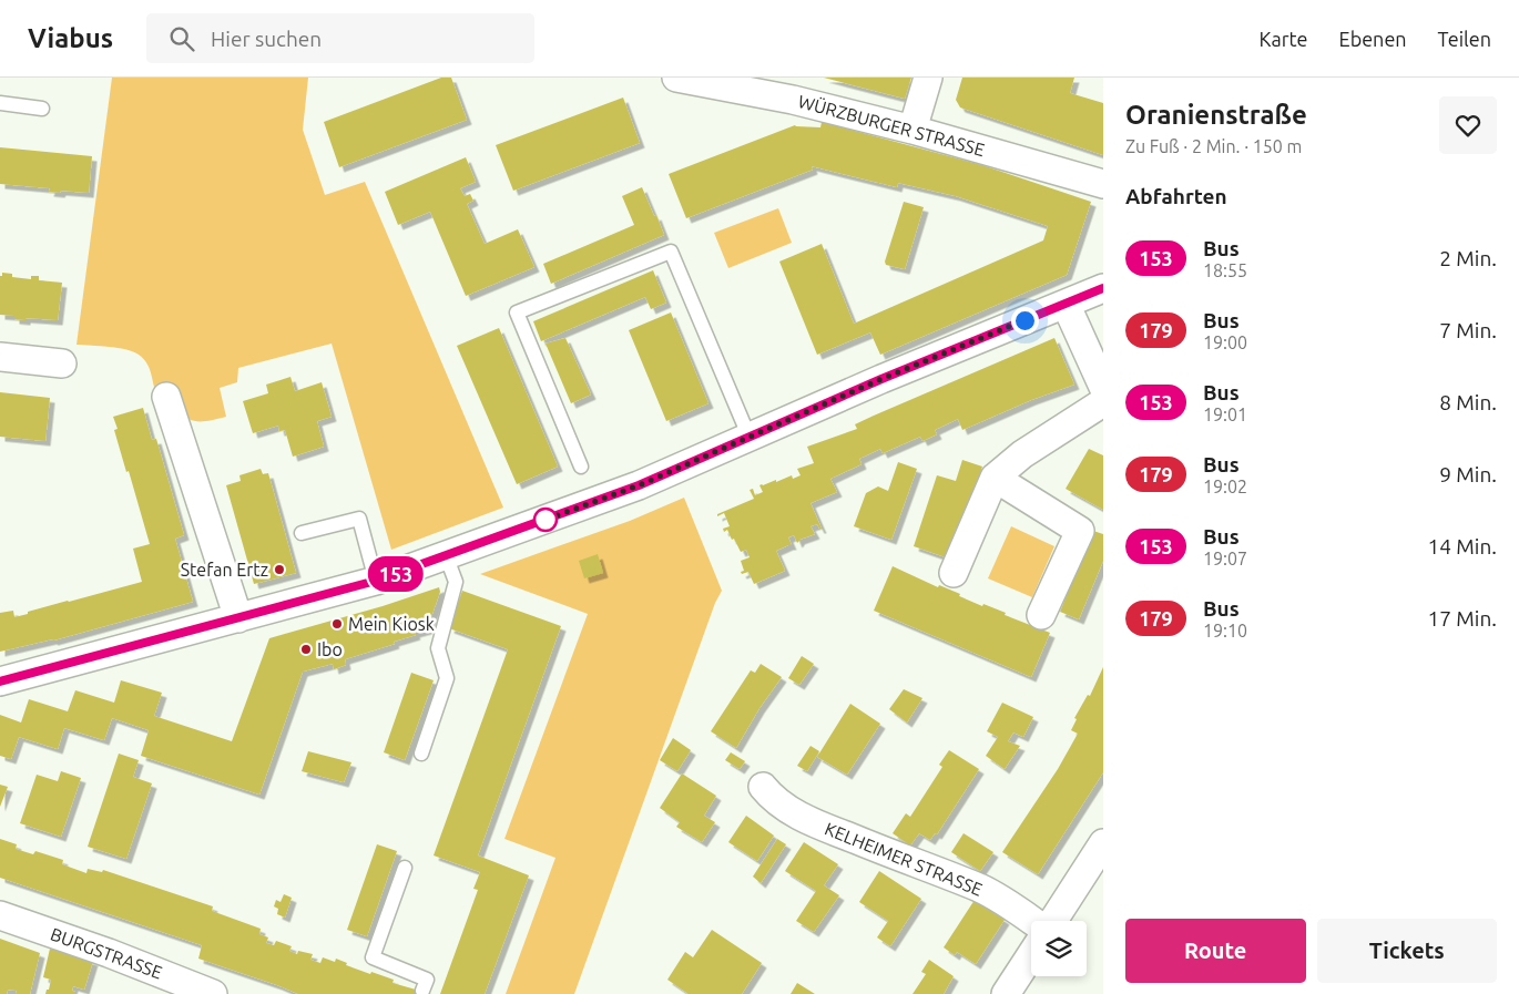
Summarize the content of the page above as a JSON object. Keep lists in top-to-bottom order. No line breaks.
{"streets":{"street":["WÜRZBURGER STRASSE","KELHEIMER STRASSE","BURGSTRASSE"]},"places":["Stefan Ertz","Mein Kiosk","Ibo"],"lines":["bus line 153"],"page":{"header":"Viabus","search":"Hier suchen","nav":["Karte","Ebenen","Teilen"],"on_map":"153","heading":[["Oranienstraße","Zu Fuß · 2 Min. · 150 m"],"Abfahrten"],"list":[{"mark":"153","name":"Bus","note":"18:55","value":"2 Min."},{"mark":"179","name":"Bus","note":"19:00","value":"7 Min."},{"mark":"153","name":"Bus","note":"19:01","value":"8 Min."},{"mark":"179","name":"Bus","note":"19:02","value":"9 Min."},{"mark":"153","name":"Bus","note":"19:07","value":"14 Min."},{"mark":"179","name":"Bus","note":"19:10","value":"17 Min."}],"buttons":["Route","Tickets"]}}
